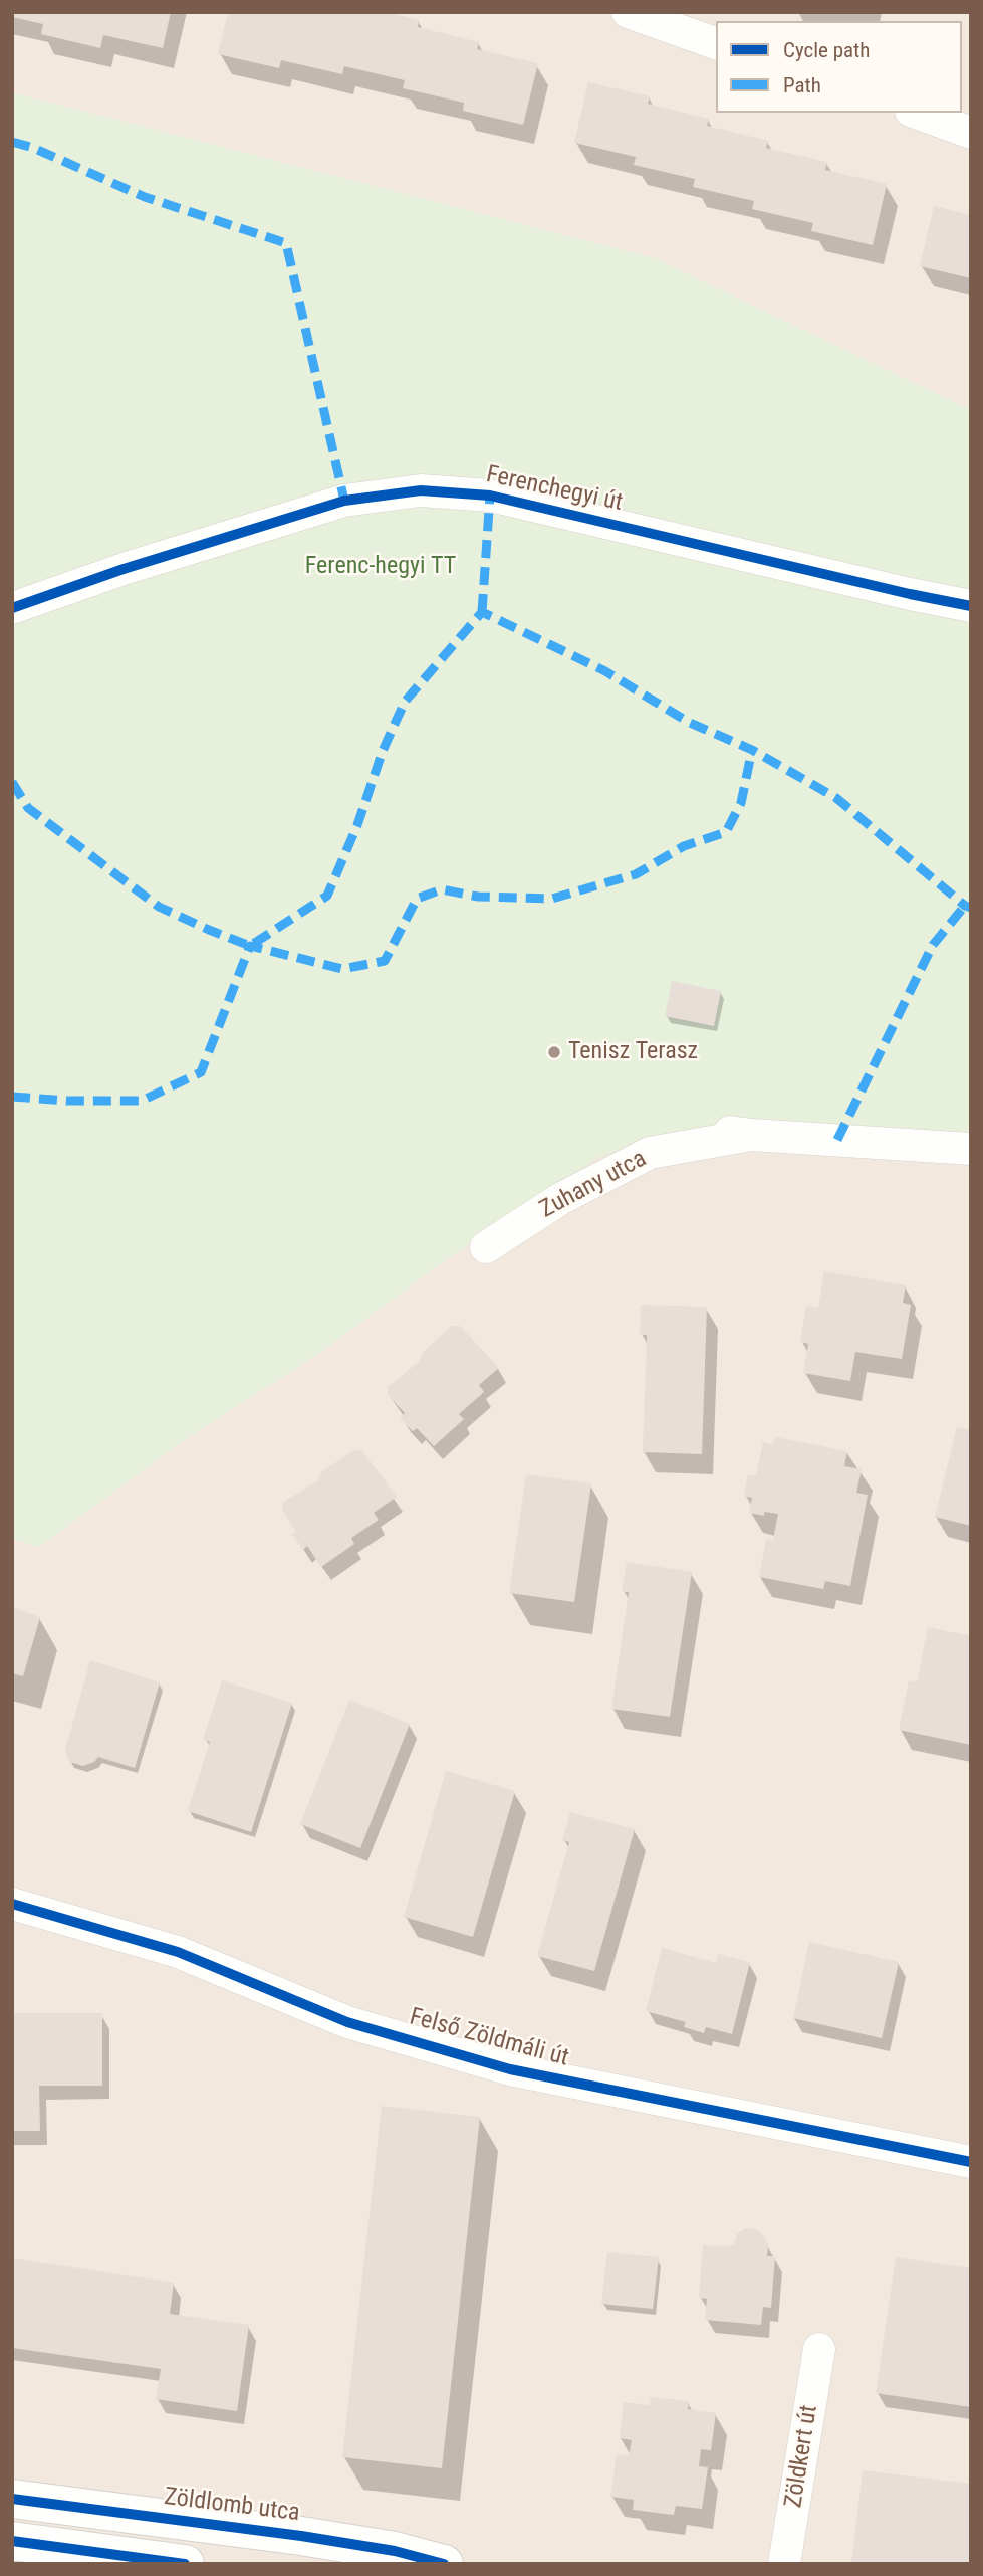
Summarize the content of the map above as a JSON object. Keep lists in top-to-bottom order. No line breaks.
{"streets":{"street":["Ferenchegyi út","Zuhany utca","Felső Zöldmáli út","Zöldkert út","Zöldlomb utca"]},"parks":["Ferenc-hegyi TT"],"places":["Tenisz Terasz"],"legend":["Cycle path","Path"]}
